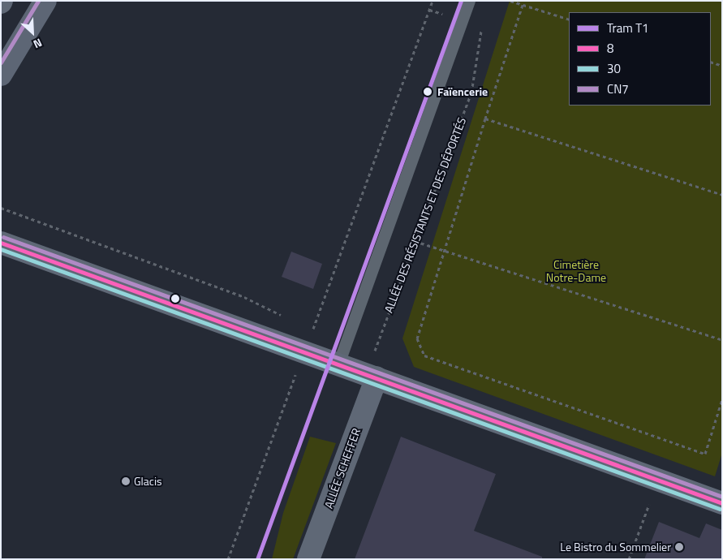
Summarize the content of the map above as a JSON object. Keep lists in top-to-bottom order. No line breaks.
{"streets":{"main road":["ALLÉE SCHEFFER"],"path":["ALLÉE DES RÉSISTANTS ET DES DÉPORTÉS"]},"crossings":[["ALLÉE DES RÉSISTANTS ET DES DÉPORTÉS","ALLÉE SCHEFFER"]],"parks":["Cimetière Notre-Dame"],"places":["Faïencerie","Glacis","Le Bistro du Sommelier"],"lines":["tram line T1","transit line CN7","transit line 8","transit line 30"],"legend":["Tram T1","8","30","CN7"],"north":"bottom right"}
